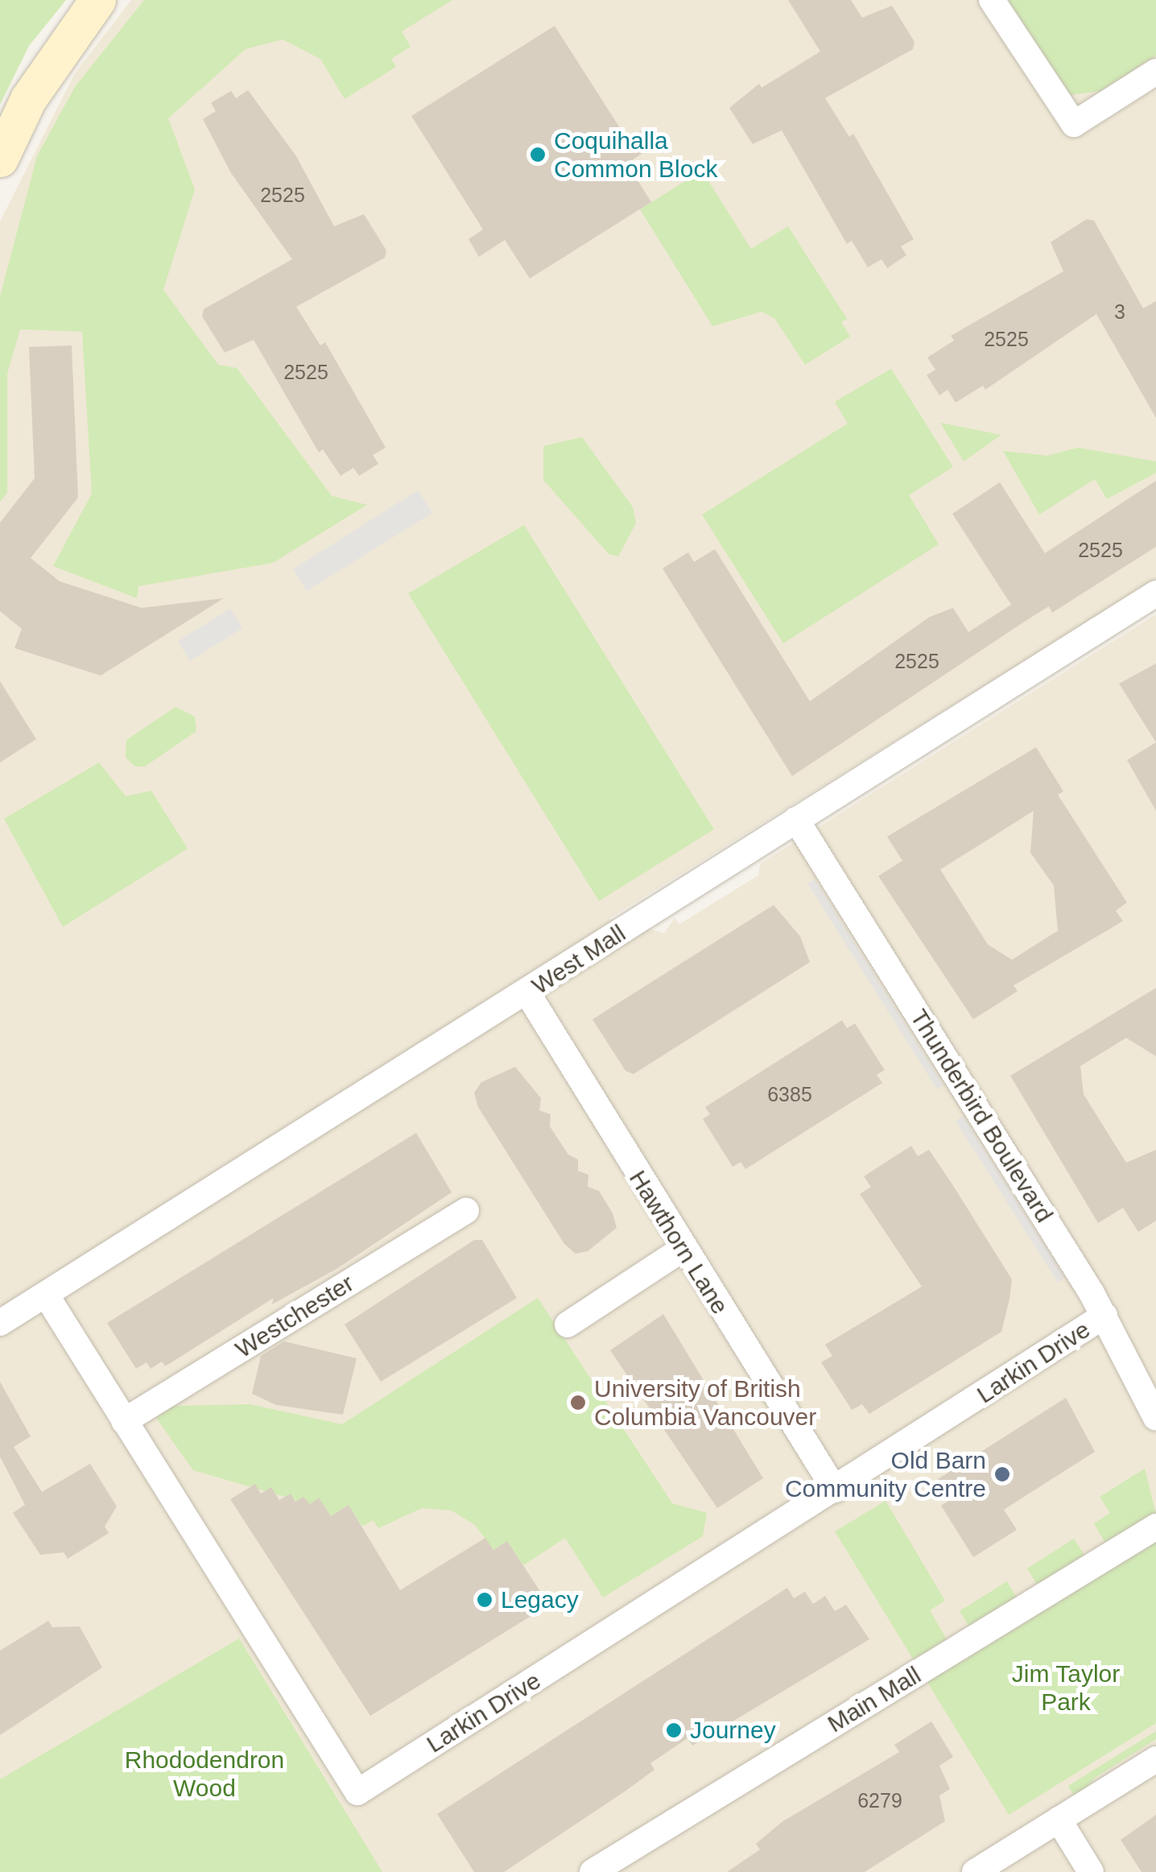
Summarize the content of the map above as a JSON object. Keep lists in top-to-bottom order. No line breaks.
{"streets":{"street":["West Mall","Thunderbird Boulevard","Hawthorn Lane","Westchester","Larkin Drive","Main Mall"]},"crossings":[["West Mall","Thunderbird Boulevard"],["West Mall","Hawthorn Lane"],["West Mall","Larkin Drive"],["Thunderbird Boulevard","Larkin Drive"],["Hawthorn Lane","Larkin Drive"],["Westchester","Larkin Drive"]],"parks":["Jim Taylor Park","Rhododendron Wood"],"places":["Coquihalla Common Block","University of British Columbia Vancouver","Old Barn Community Centre","Legacy","Journey"],"house_numbers":["2525","3","2525","2525","2525","2525","6385","6279"]}
